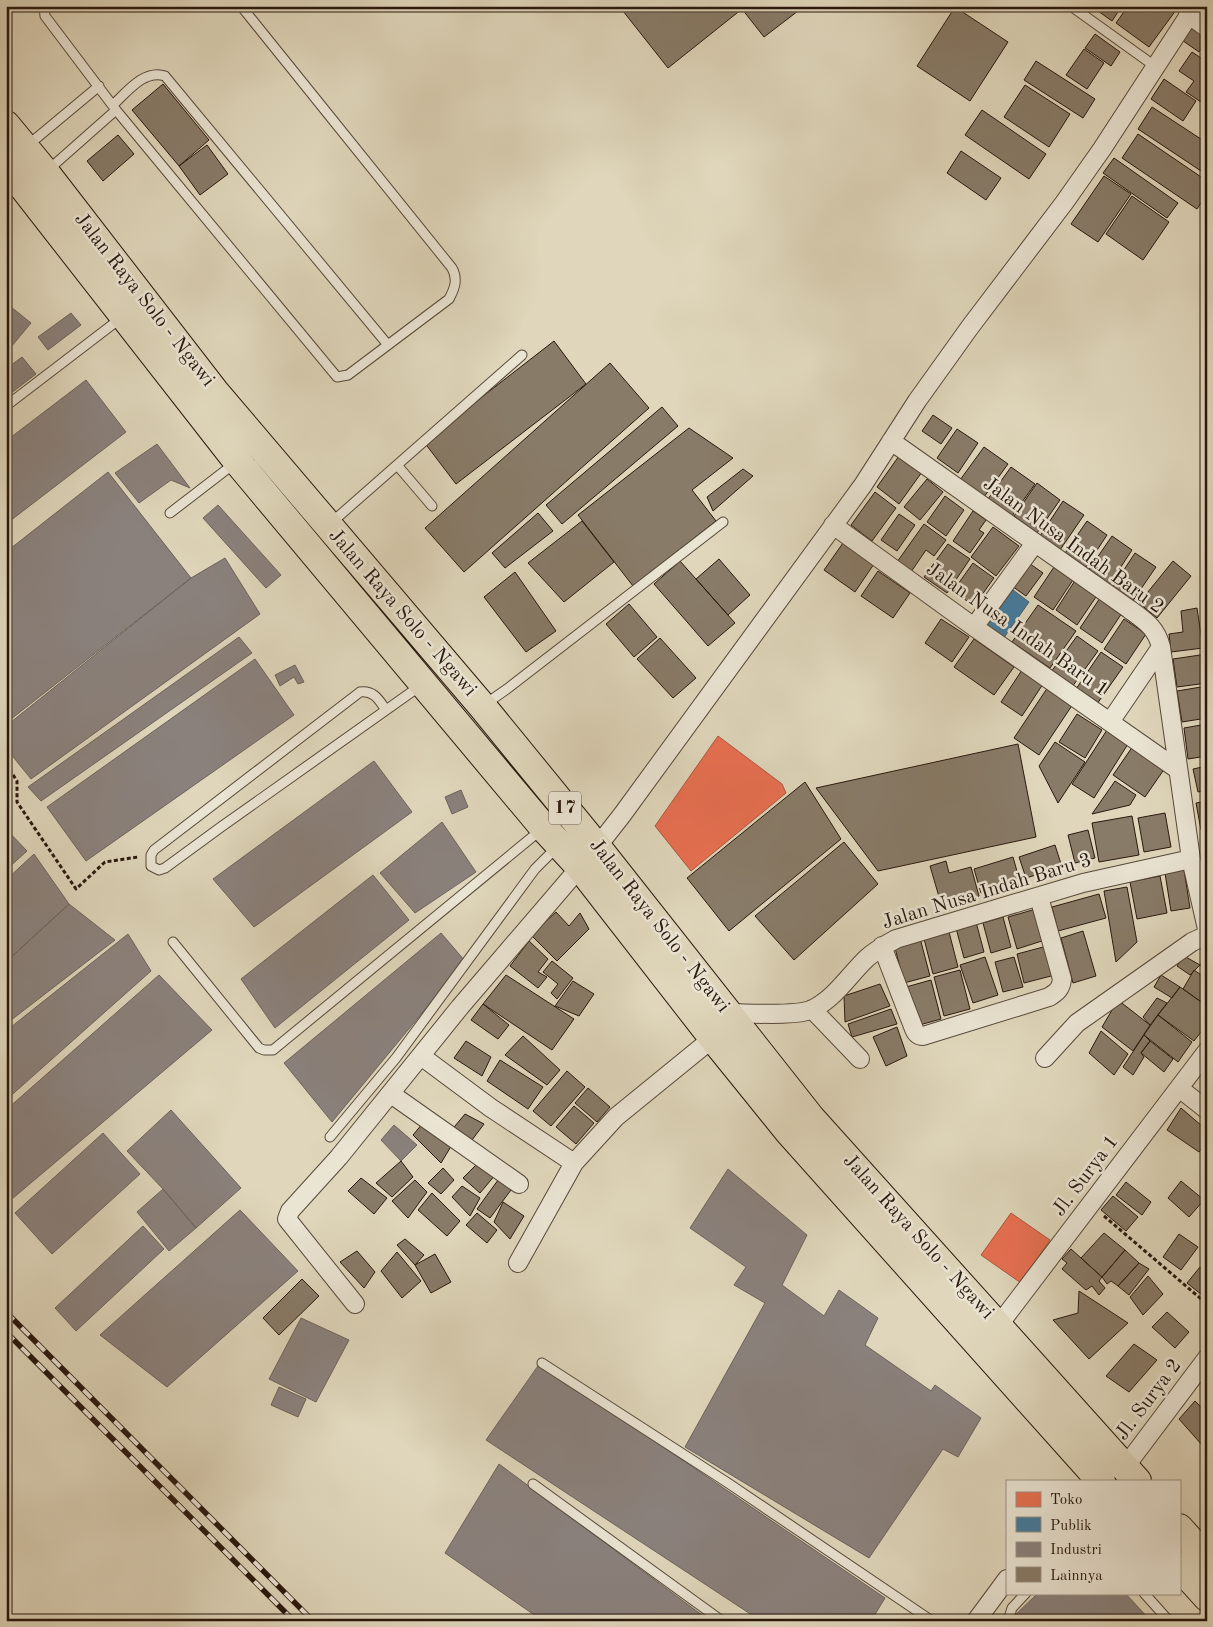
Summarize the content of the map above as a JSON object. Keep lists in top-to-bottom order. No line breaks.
{"streets":{"highway":["Jalan Raya Solo - Ngawi","17"],"street":["Jalan Nusa Indah Baru 2","Jalan Nusa Indah Baru 1","Jalan Nusa Indah Baru 3","Jl. Surya 1","Jl. Surya 2"]},"crossings":[["Jalan Raya Solo - Ngawi","Jalan Nusa Indah Baru 3"],["Jalan Raya Solo - Ngawi","Jl. Surya 1"],["Jalan Raya Solo - Ngawi","Jl. Surya 2"],["Jalan Nusa Indah Baru 2","Jalan Nusa Indah Baru 1"],["Jalan Nusa Indah Baru 2","Jalan Nusa Indah Baru 3"]],"legend":["Toko","Publik","Industri","Lainnya"]}
